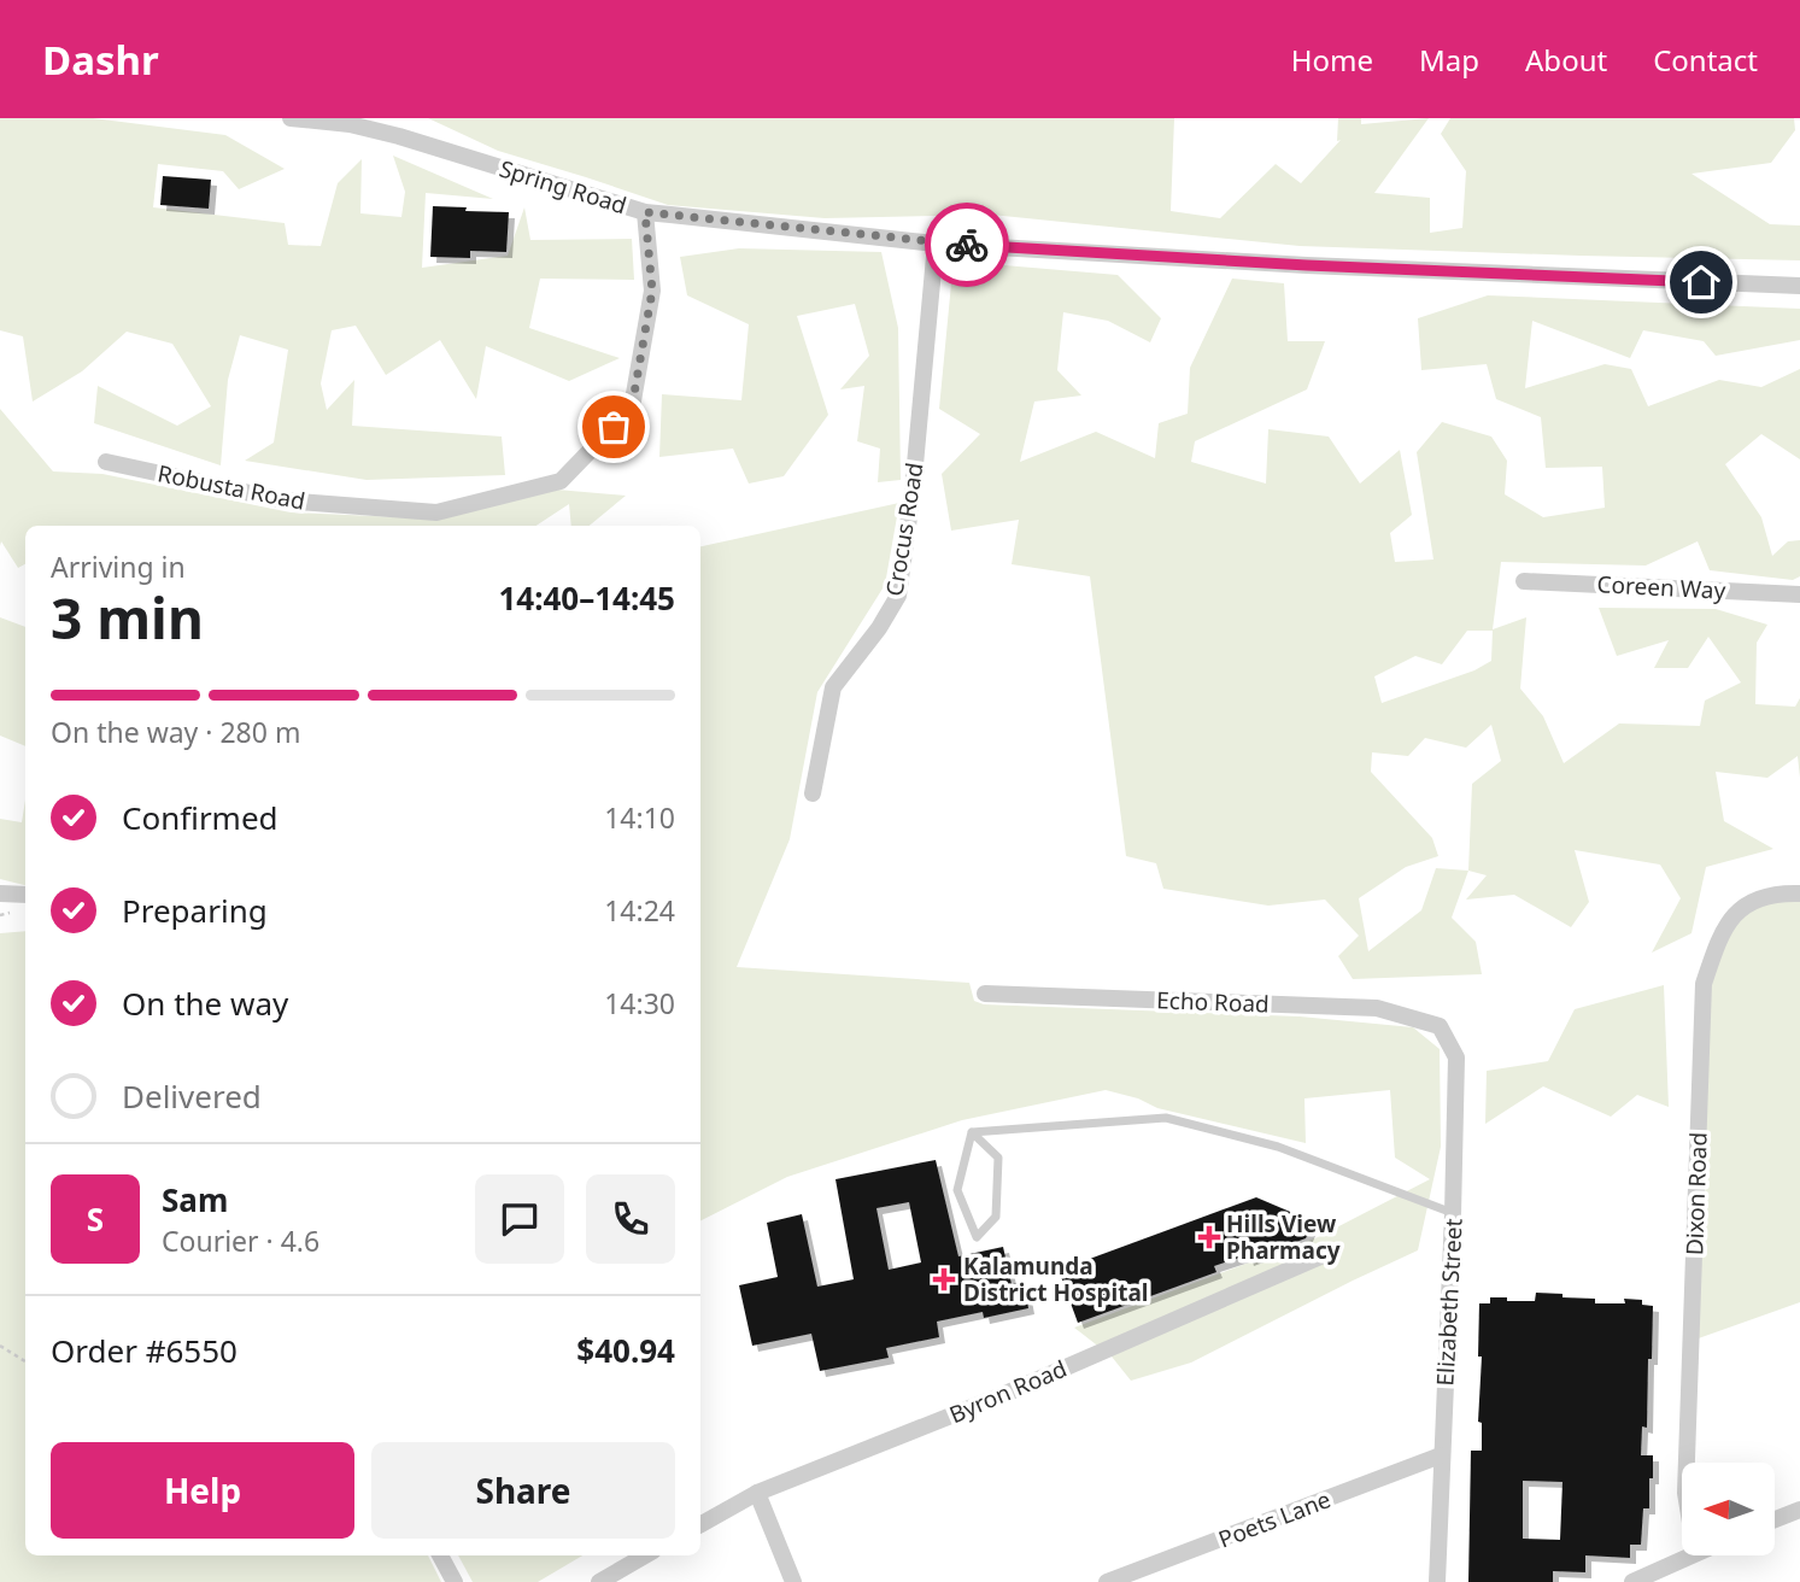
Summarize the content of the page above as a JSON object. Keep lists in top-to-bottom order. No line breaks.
{"streets":{"street":["Spring Road","Robusta Road","Crocus Road","Coreen Way","Echo Road","Dixon Road","Elizabeth Street","Byron Road","Poets Lane"]},"crossings":[["Spring Road","Robusta Road"],["Spring Road","Crocus Road"],["Echo Road","Elizabeth Street"],["Elizabeth Street","Poets Lane"]],"places":{"health":["Hills View Pharmacy","Kalamunda District Hospital"]},"north":"left","page":{"header":"Dashr","nav":["Home","Map","About","Contact"],"heading":["3 min","Arriving in","14:40–14:45"],"panel":["Sam","Courier · 4.6","Order #6550","$40.94"],"bar":"On the way · 280 m","list":[["Confirmed","14:10"],["Preparing","14:24"],["On the way","14:30"],"Delivered"],"round":"S","buttons":["Help","Share"]}}
